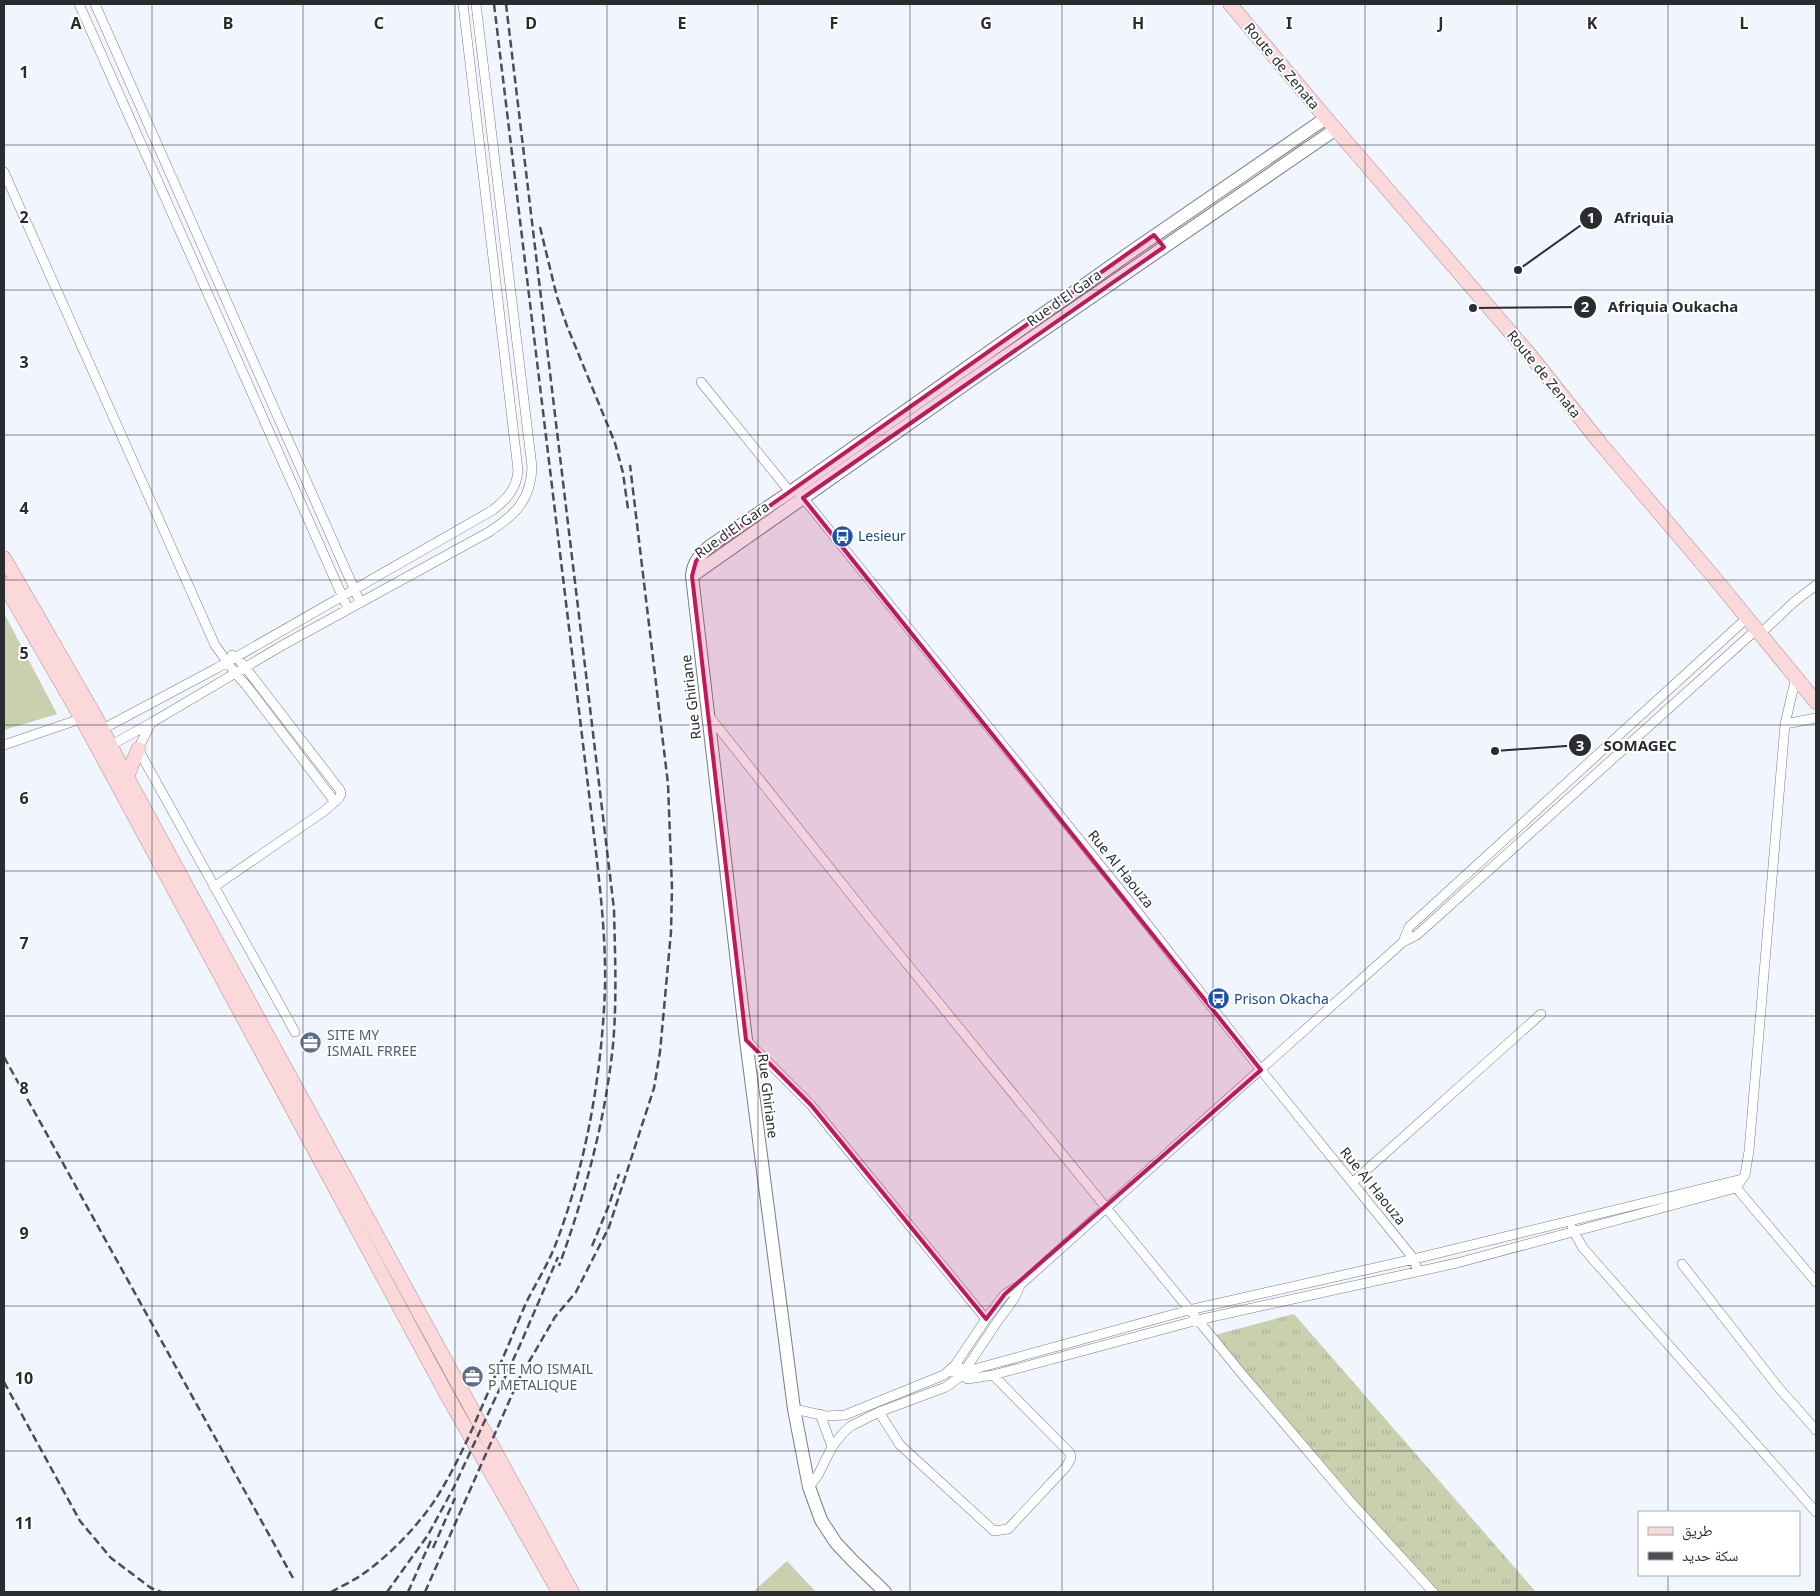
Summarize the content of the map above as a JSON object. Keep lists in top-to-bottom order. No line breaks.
{"streets":{"main road":["Route de Zenata"],"street":["Rue d'El Gara","Rue Ghiriane","Rue Al Haouza"]},"crossings":[["Route de Zenata","Rue d'El Gara"],["Rue d'El Gara","Rue Ghiriane"],["Rue d'El Gara","Rue Al Haouza"]],"places":{"other":["Afriquia","Afriquia Oukacha","SOMAGEC"],"bus stop":["Lesieur","Prison Okacha"],"office":["SITE MY ISMAIL FRREE","SITE MO ISMAIL P METALIQUE"]},"legend":["طريق","سكة حديد"],"grid":{"columns":["A","B","C","D","E","F","G","H","I","J","K","L"],"rows":["1","2","3","4","5","6","7","8","9","10","11"]}}
